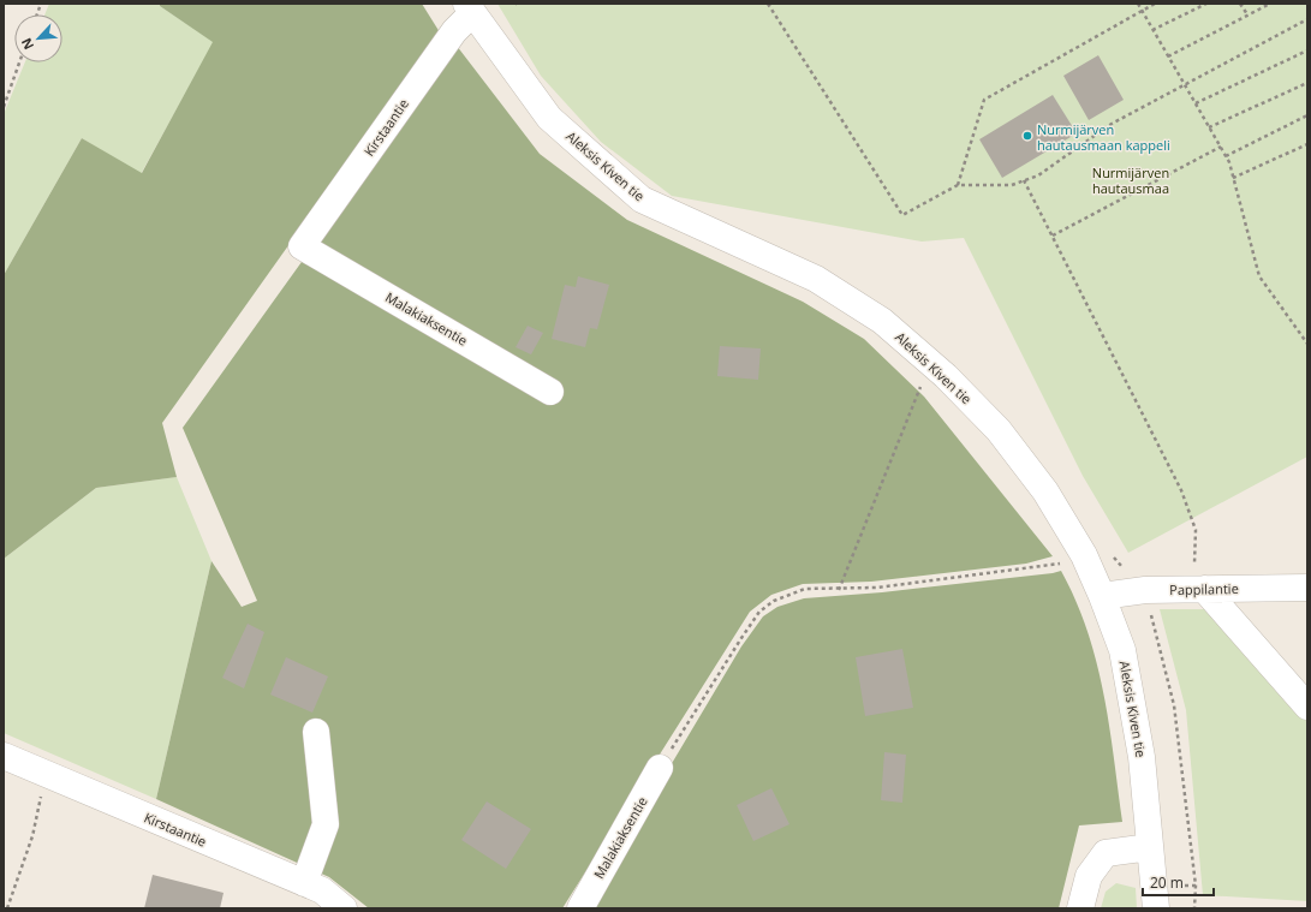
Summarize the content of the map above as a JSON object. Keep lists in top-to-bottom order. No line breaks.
{"streets":{"street":["Kirstaantie","Aleksis Kiven tie","Malakiaksentie","Pappilantie"]},"crossings":[["Kirstaantie","Aleksis Kiven tie"],["Kirstaantie","Malakiaksentie"],["Aleksis Kiven tie","Pappilantie"]],"parks":["Nurmijärven hautausmaa"],"places":["Nurmijärven hautausmaan kappeli"],"scale_bar":"20 m","north":"bottom left"}
